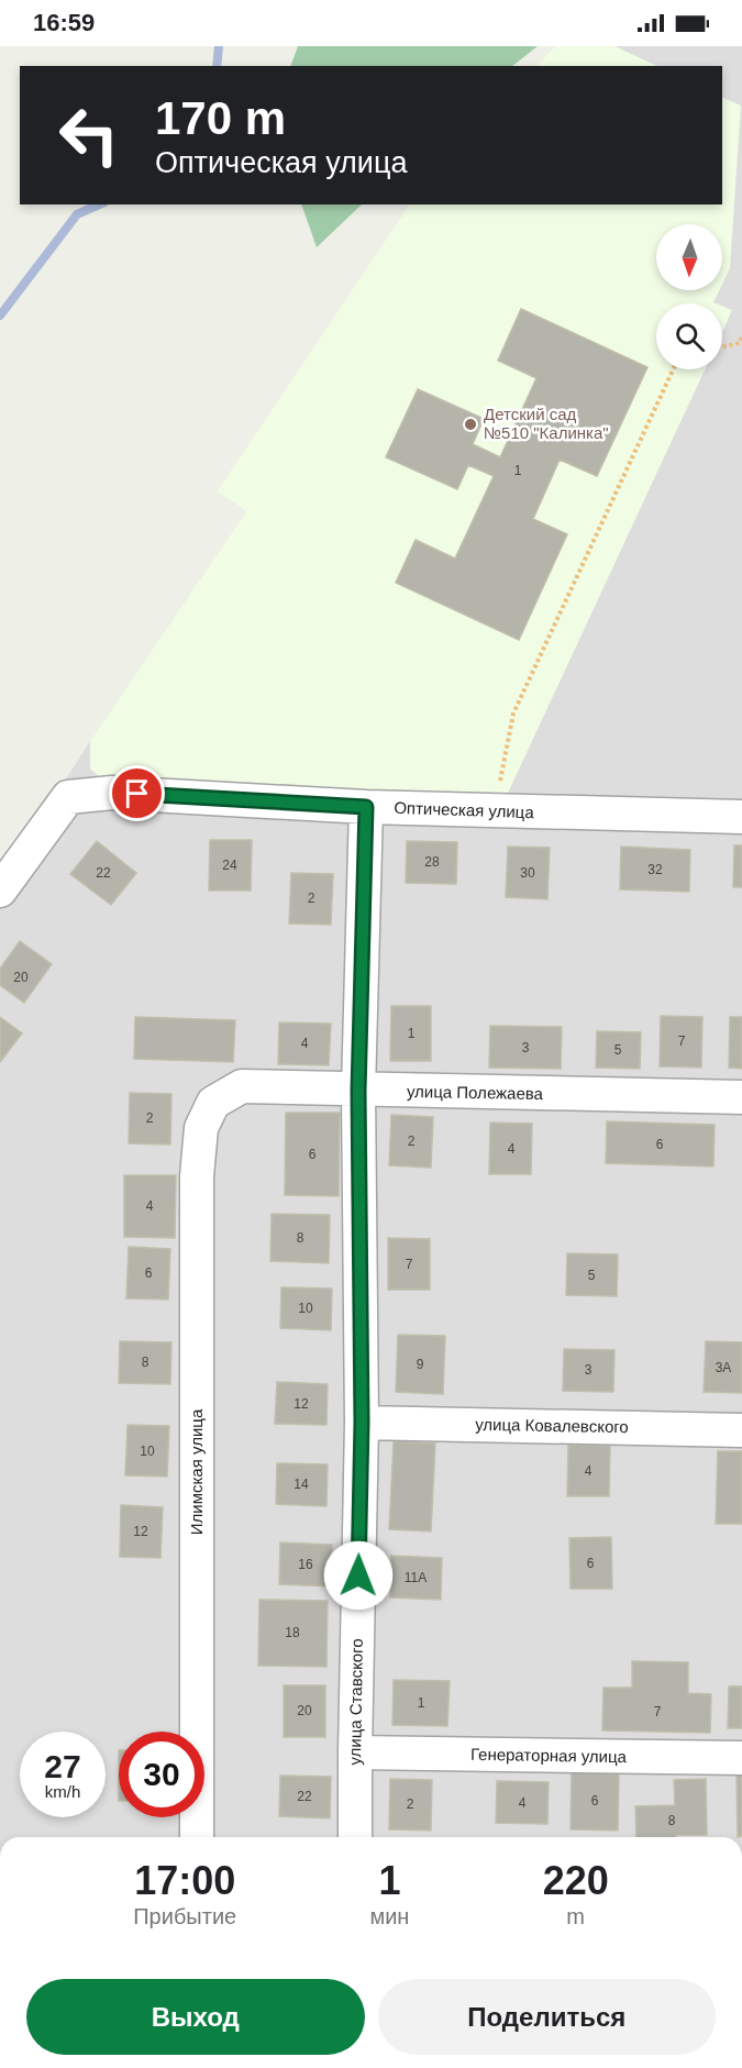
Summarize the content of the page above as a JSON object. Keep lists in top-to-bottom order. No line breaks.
{"streets":{"street":["Оптическая улица","улица Полежаева","улица Ковалевского","Илимская улица","улица Ставского","Генераторная улица"]},"crossings":[["Оптическая улица","улица Ставского"],["улица Полежаева","Илимская улица"],["улица Полежаева","улица Ставского"],["улица Ковалевского","улица Ставского"],["улица Ставского","Генераторная улица"]],"places":["Детский сад №510 \"Калинка\""],"house_numbers":["1","28","24","32","22","30","2","20","1","7","4","3","5","2","2","6","4","6","4","8","7","6","5","10","8","9","3А","3","12","10","4","14","12","6","16","11А","18","1","20","7","22","6","4","2","8"],"north":"bottom","page":{"status":"16:59","turn":["170 m","Оптическая улица"],"speed":"27 km/h","limit":"30","eta":["17:00","Прибытие","1","мин","220","m"],"buttons":["Выход","Поделиться"]}}
